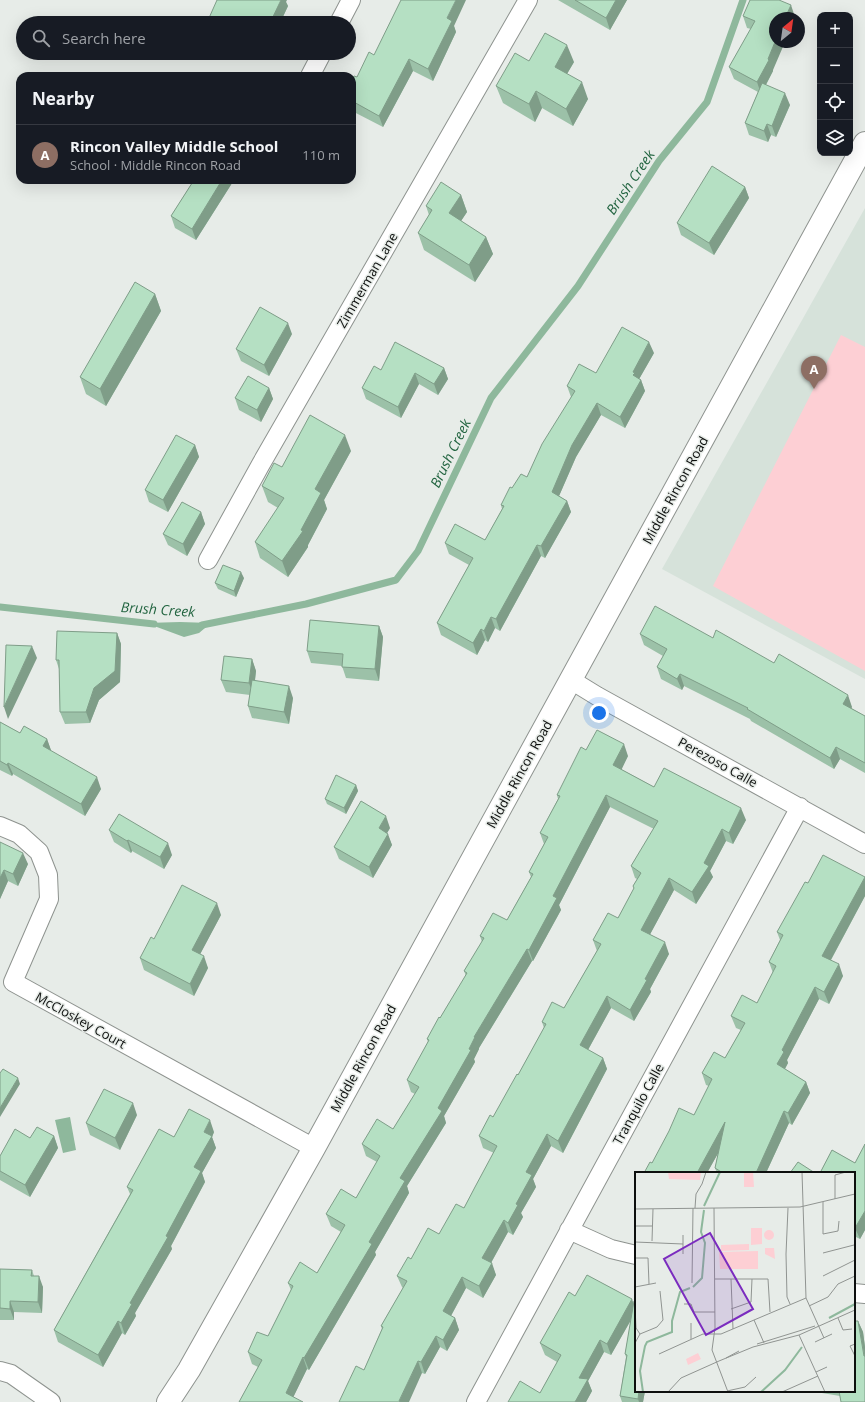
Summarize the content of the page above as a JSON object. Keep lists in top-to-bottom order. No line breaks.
{"streets":{"street":["Zimmerman Lane","Middle Rincon Road","Perezoso Calle","McCloskey Court","Tranquilo Calle"]},"crossings":[["Middle Rincon Road","Perezoso Calle"],["Middle Rincon Road","McCloskey Court"],["Perezoso Calle","Tranquilo Calle"]],"water":["Brush Creek"],"north":"top right","page":{"map_buttons":["+","−"],"search":"Search here","heading":"Nearby","list":[{"mark":"A","name":"Rincon Valley Middle School","note":"School · Middle Rincon Road","value":"110 m"}],"pins":"A"}}
